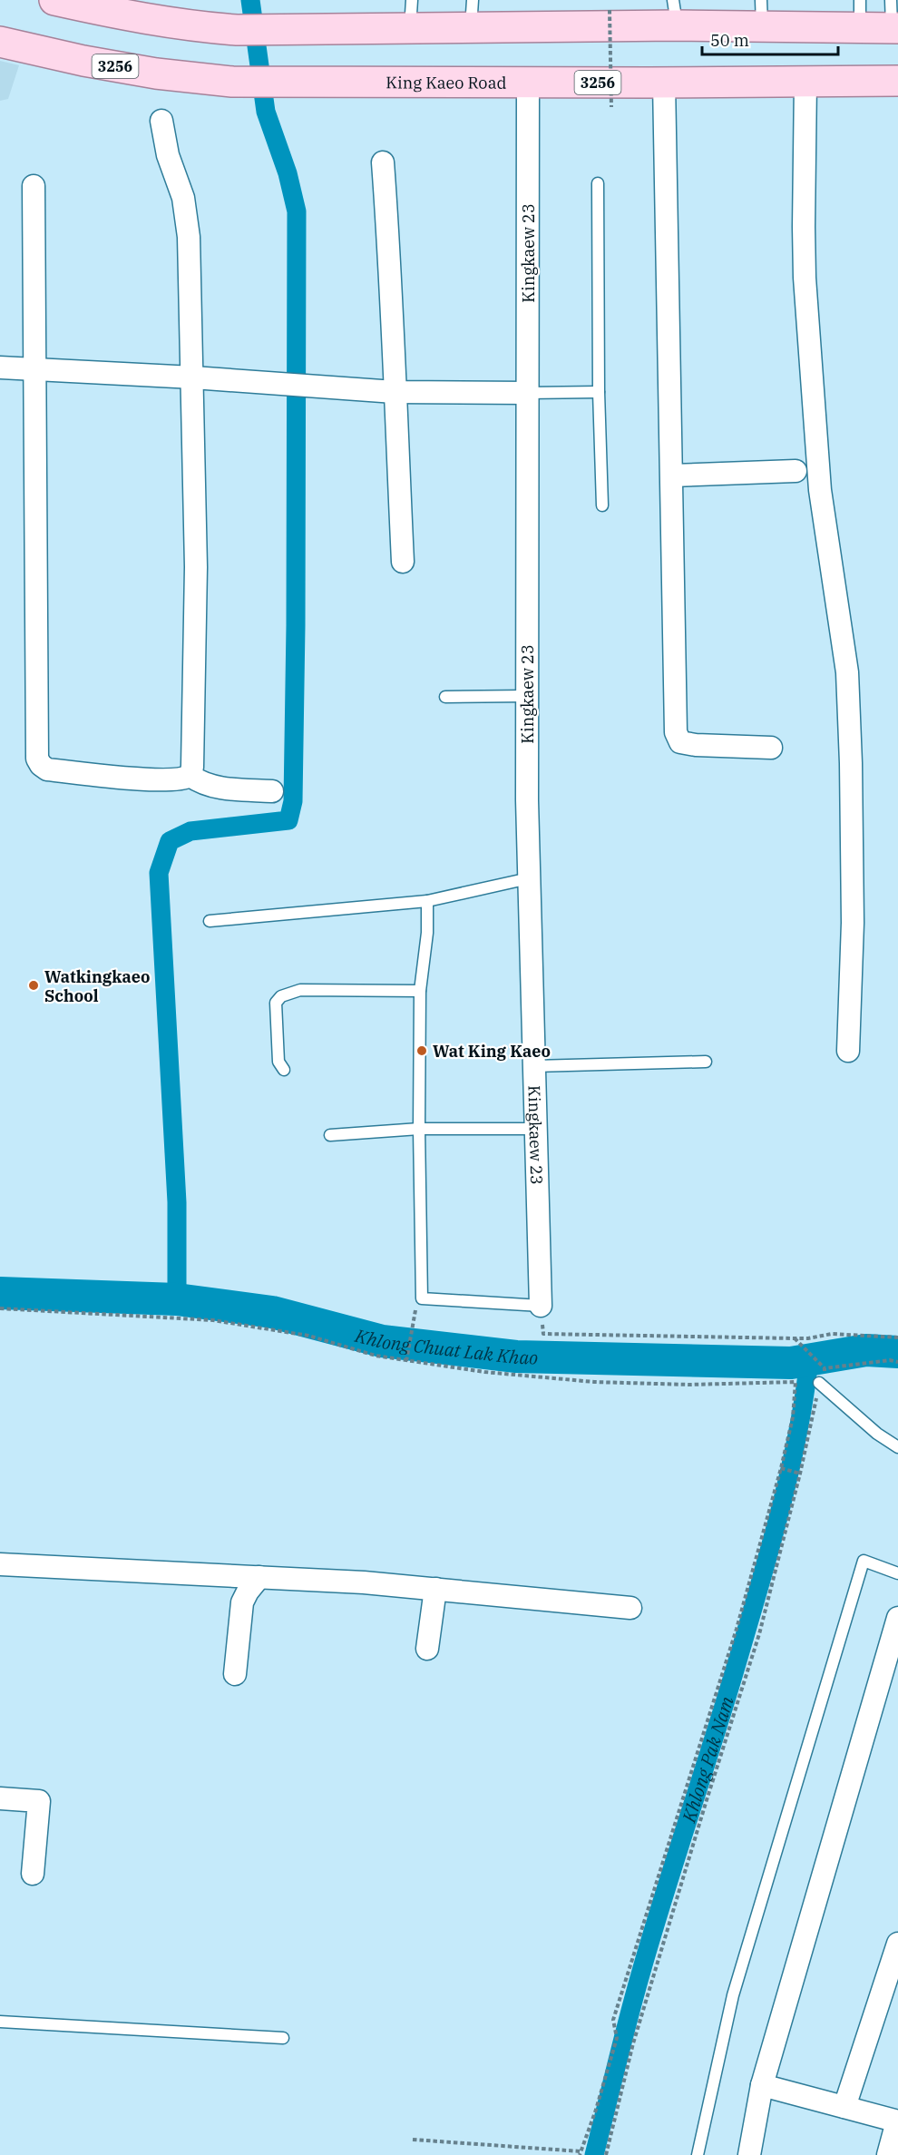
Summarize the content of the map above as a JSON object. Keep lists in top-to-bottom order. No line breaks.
{"streets":{"main road":["3256","King Kaeo Road"],"street":["Kingkaew 23"]},"crossings":[["King Kaeo Road","Kingkaew 23"]],"water":["Khlong Chuat Lak Khao","Khlong Pak Nam"],"places":["Watkingkaeo School","Wat King Kaeo"],"scale_bar":"50 m"}
